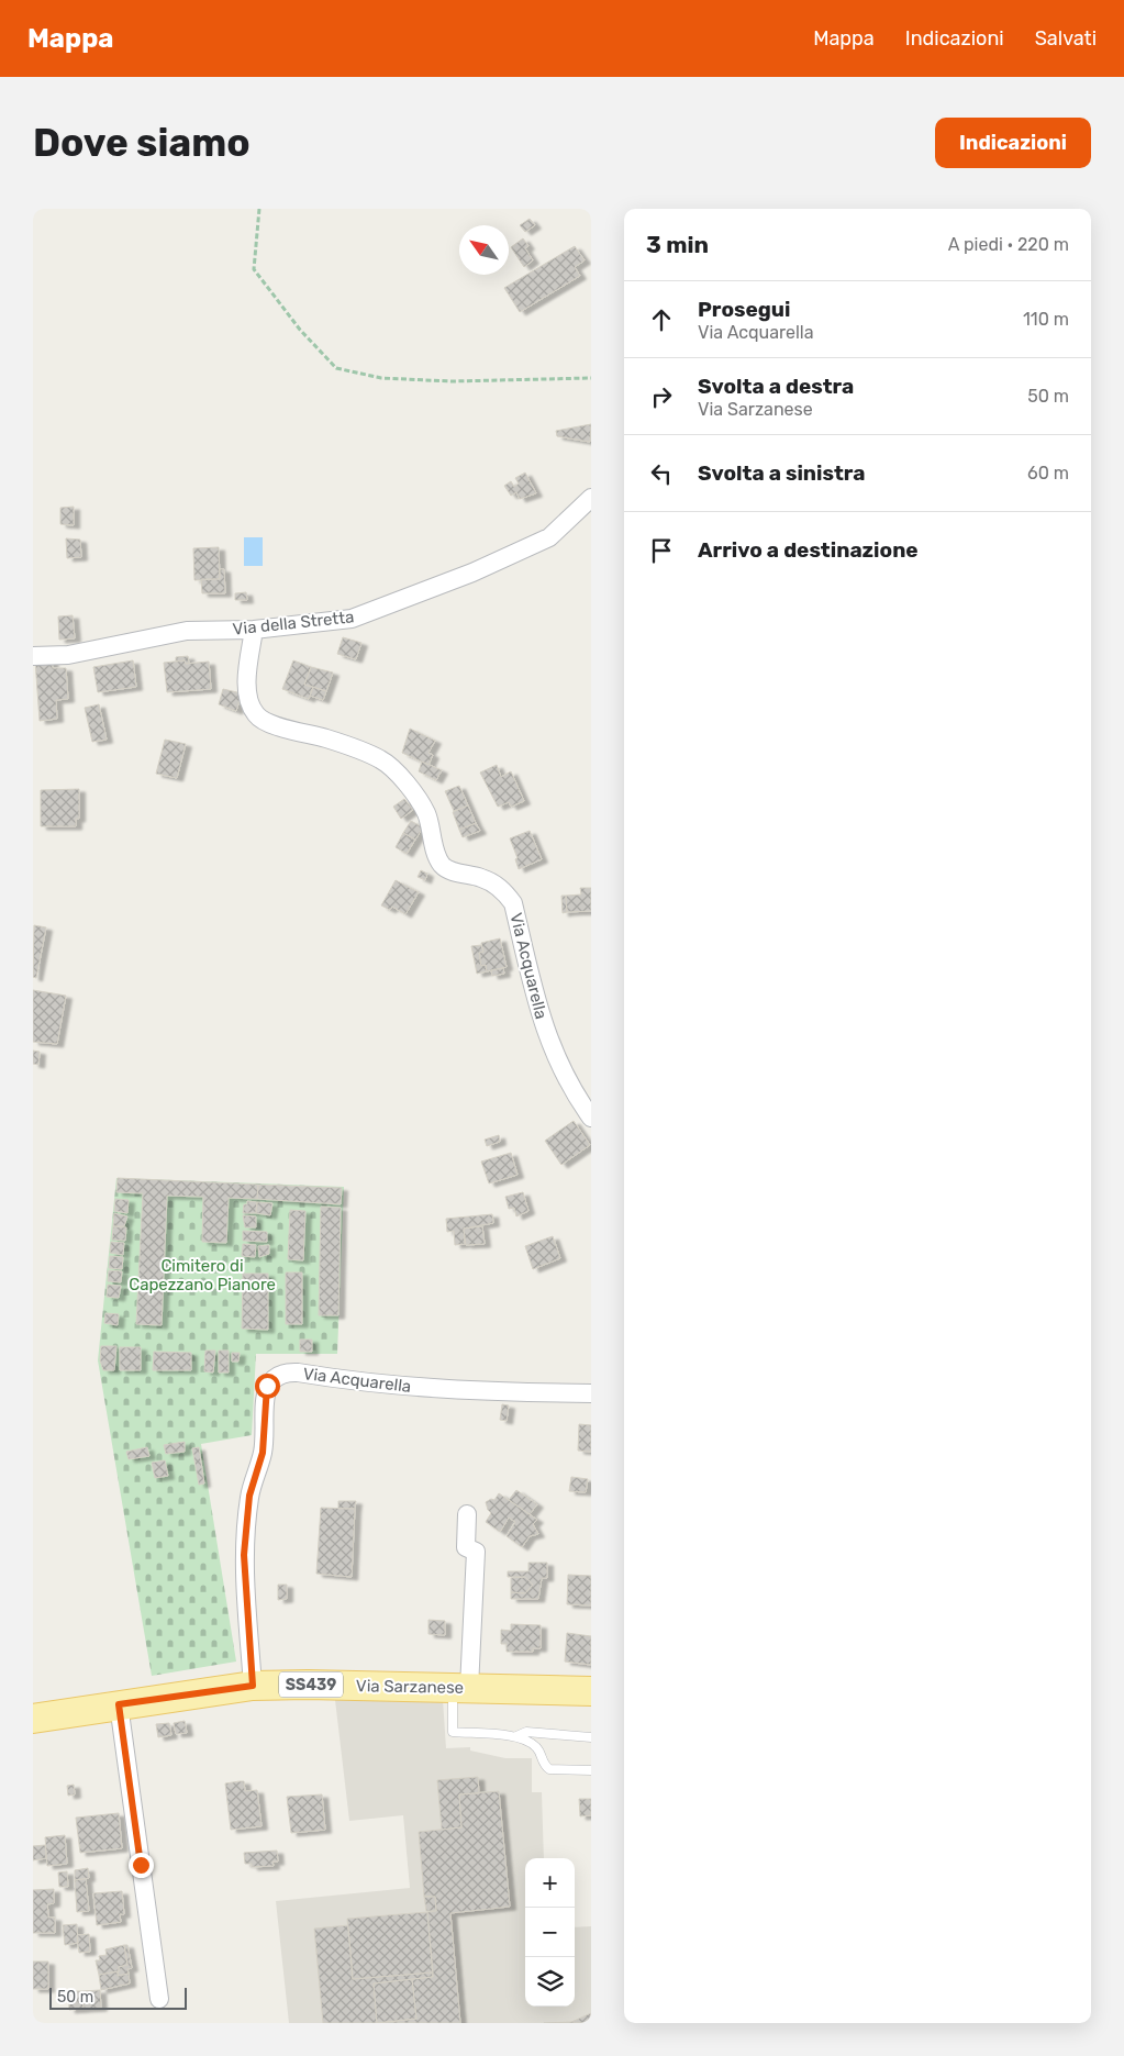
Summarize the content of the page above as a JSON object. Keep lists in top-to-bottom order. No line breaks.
{"streets":{"main road":["SS439","Via Sarzanese"],"street":["Via della Stretta","Via Acquarella"]},"crossings":[["Via della Stretta","Via Acquarella"],["Via Acquarella","Via Sarzanese"]],"parks":["Cimitero di Capezzano Pianore"],"scale_bar":"50 m","north":"top left","page":{"header":"Mappa","nav":["Mappa","Indicazioni","Salvati"],"buttons":"Indicazioni","title":"Dove siamo","heading":["3 min","A piedi · 220 m"],"list":[["Prosegui","Via Acquarella","110 m"],["Svolta a destra","Via Sarzanese","50 m"],["Svolta a sinistra","60 m"],"Arrivo a destinazione"],"map_buttons":["+","−"],"scale":"50 m"}}
